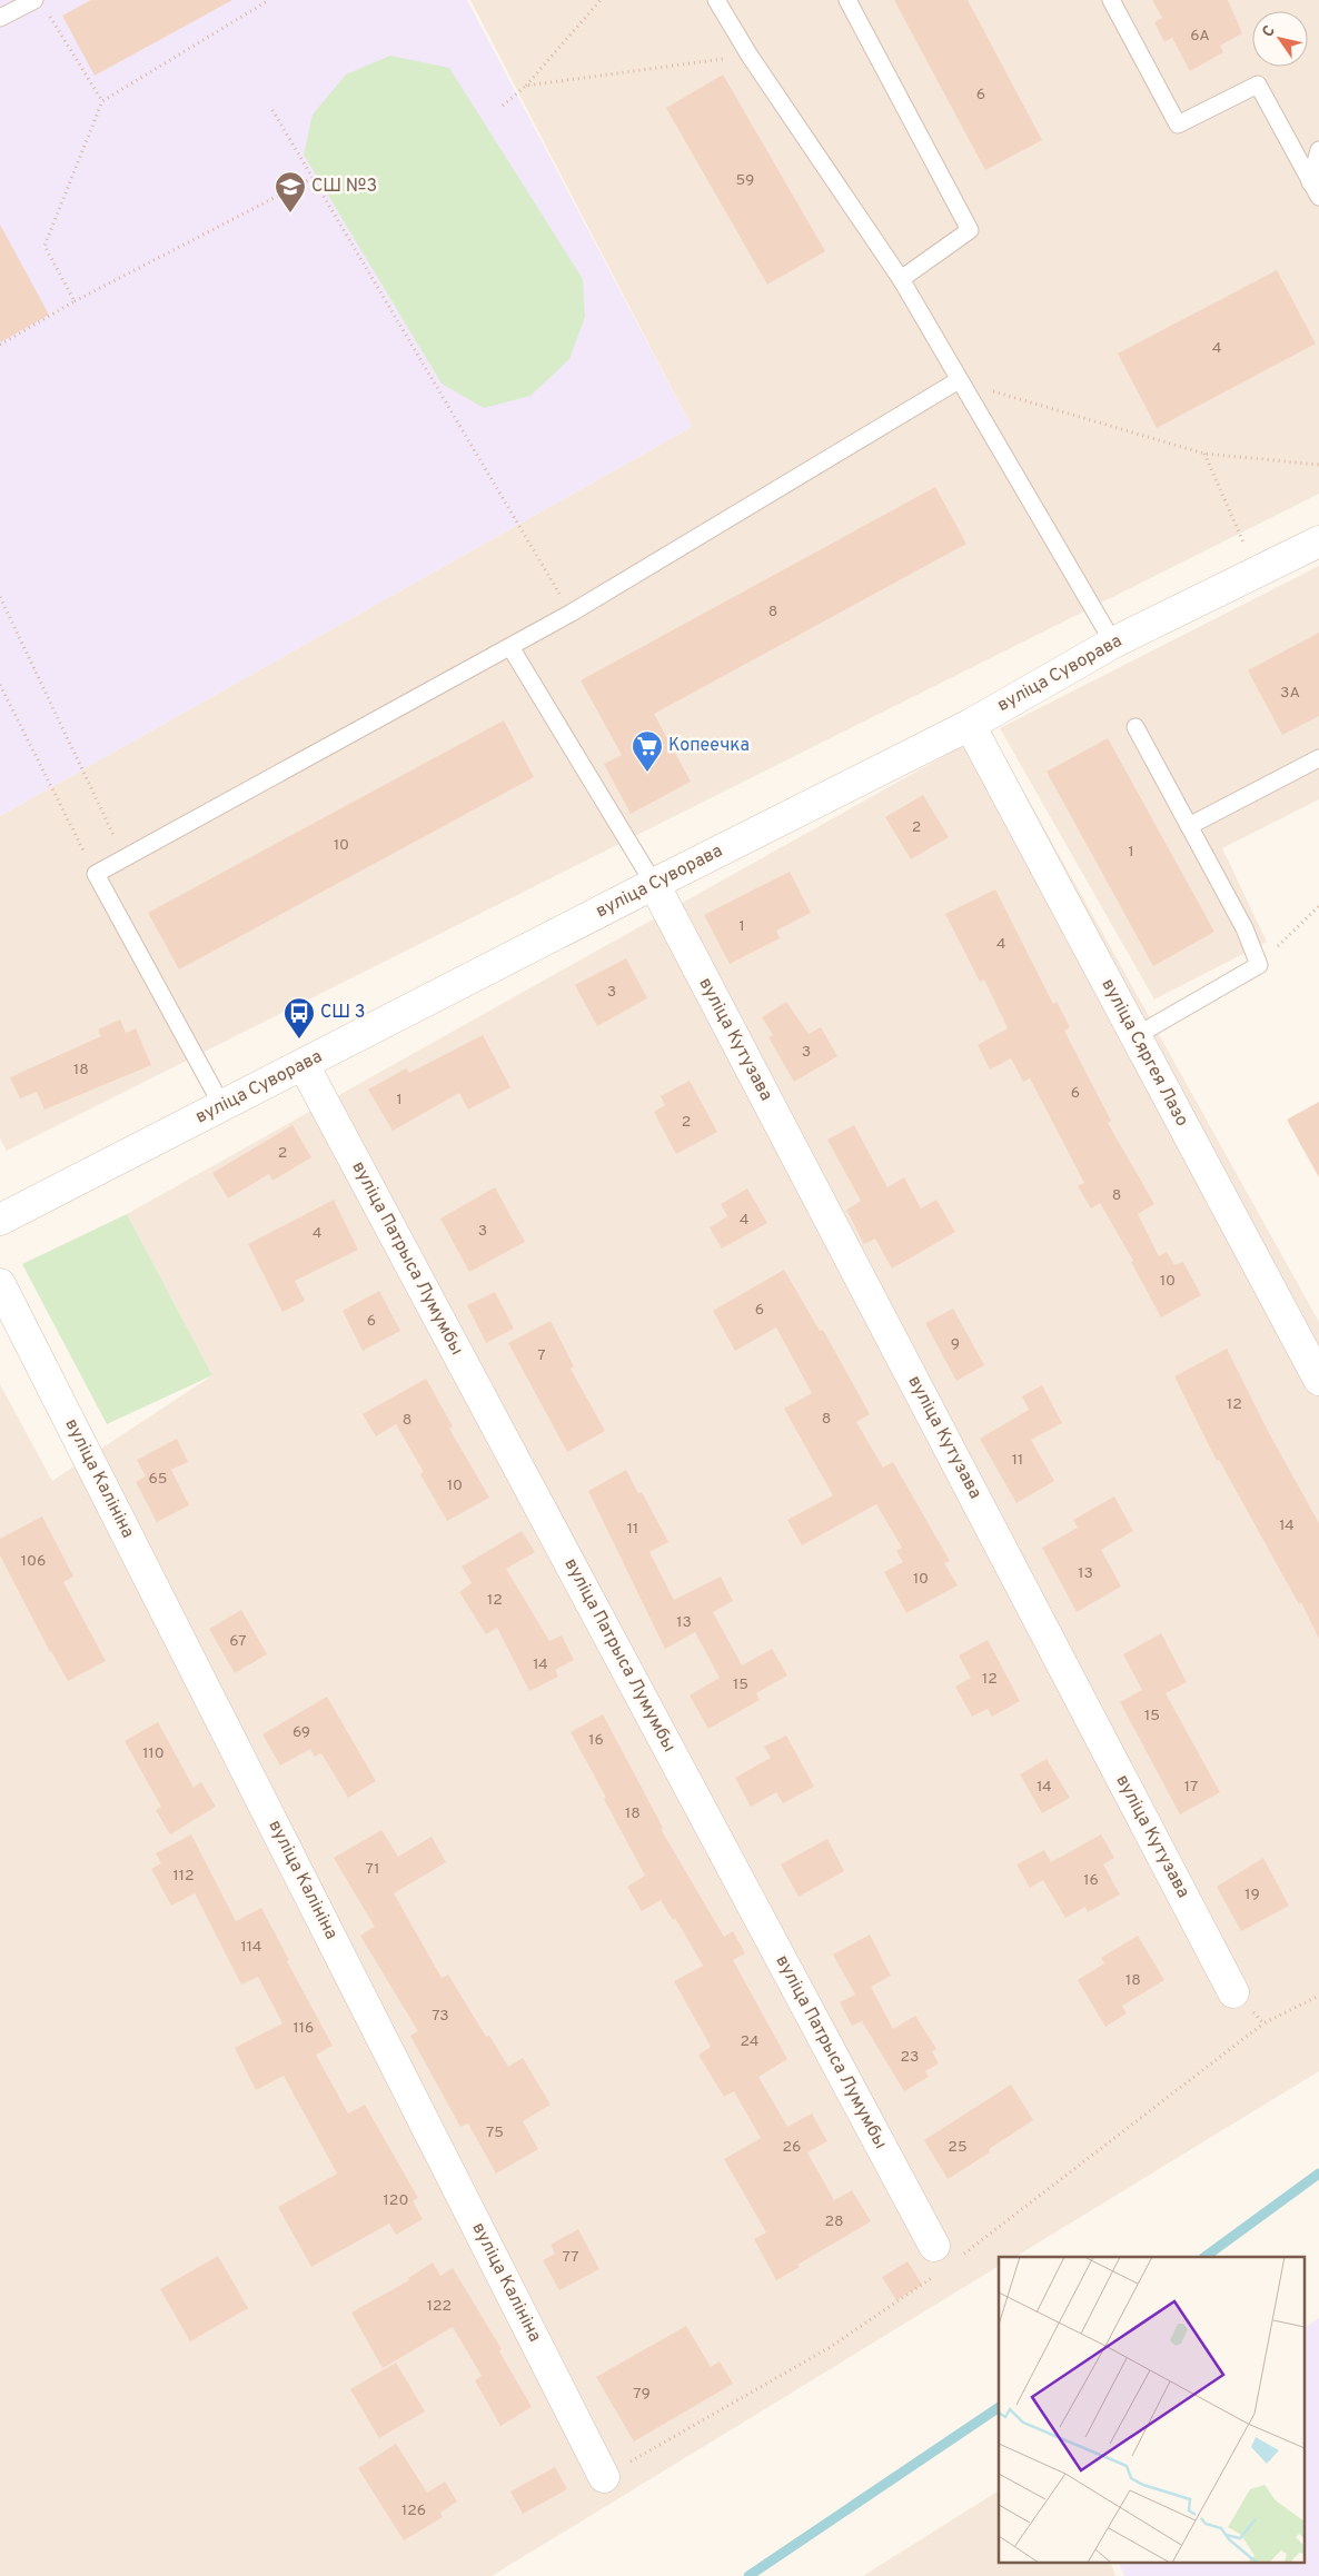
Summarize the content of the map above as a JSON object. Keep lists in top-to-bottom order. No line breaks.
{"streets":{"street":["вуліца Суворава","вуліца Кутузава","вуліца Сяргея Лазо","вуліца Патрыса Лумумбы","вуліца Калініна"]},"crossings":[["вуліца Суворава","вуліца Кутузава"],["вуліца Суворава","вуліца Сяргея Лазо"],["вуліца Суворава","вуліца Патрыса Лумумбы"]],"places":{"school or university":["СШ №3"],"supermarket":["Копеечка"],"bus stop":["СШ 3"]},"house_numbers":["6А","6","59","4","8","3А","2","10","1","1","4","3","3","18","6","1","2","2","8","4","3","4","10","6","6","9","7","12","8","8","11","65","10","14","11","106","13","10","12","13","67","14","12","15","15","69","16","110","14","17","18","71","112","16","19","114","18","73","116","24","23","75","26","25","120","28","77","122","79","126"],"north":"top left"}
